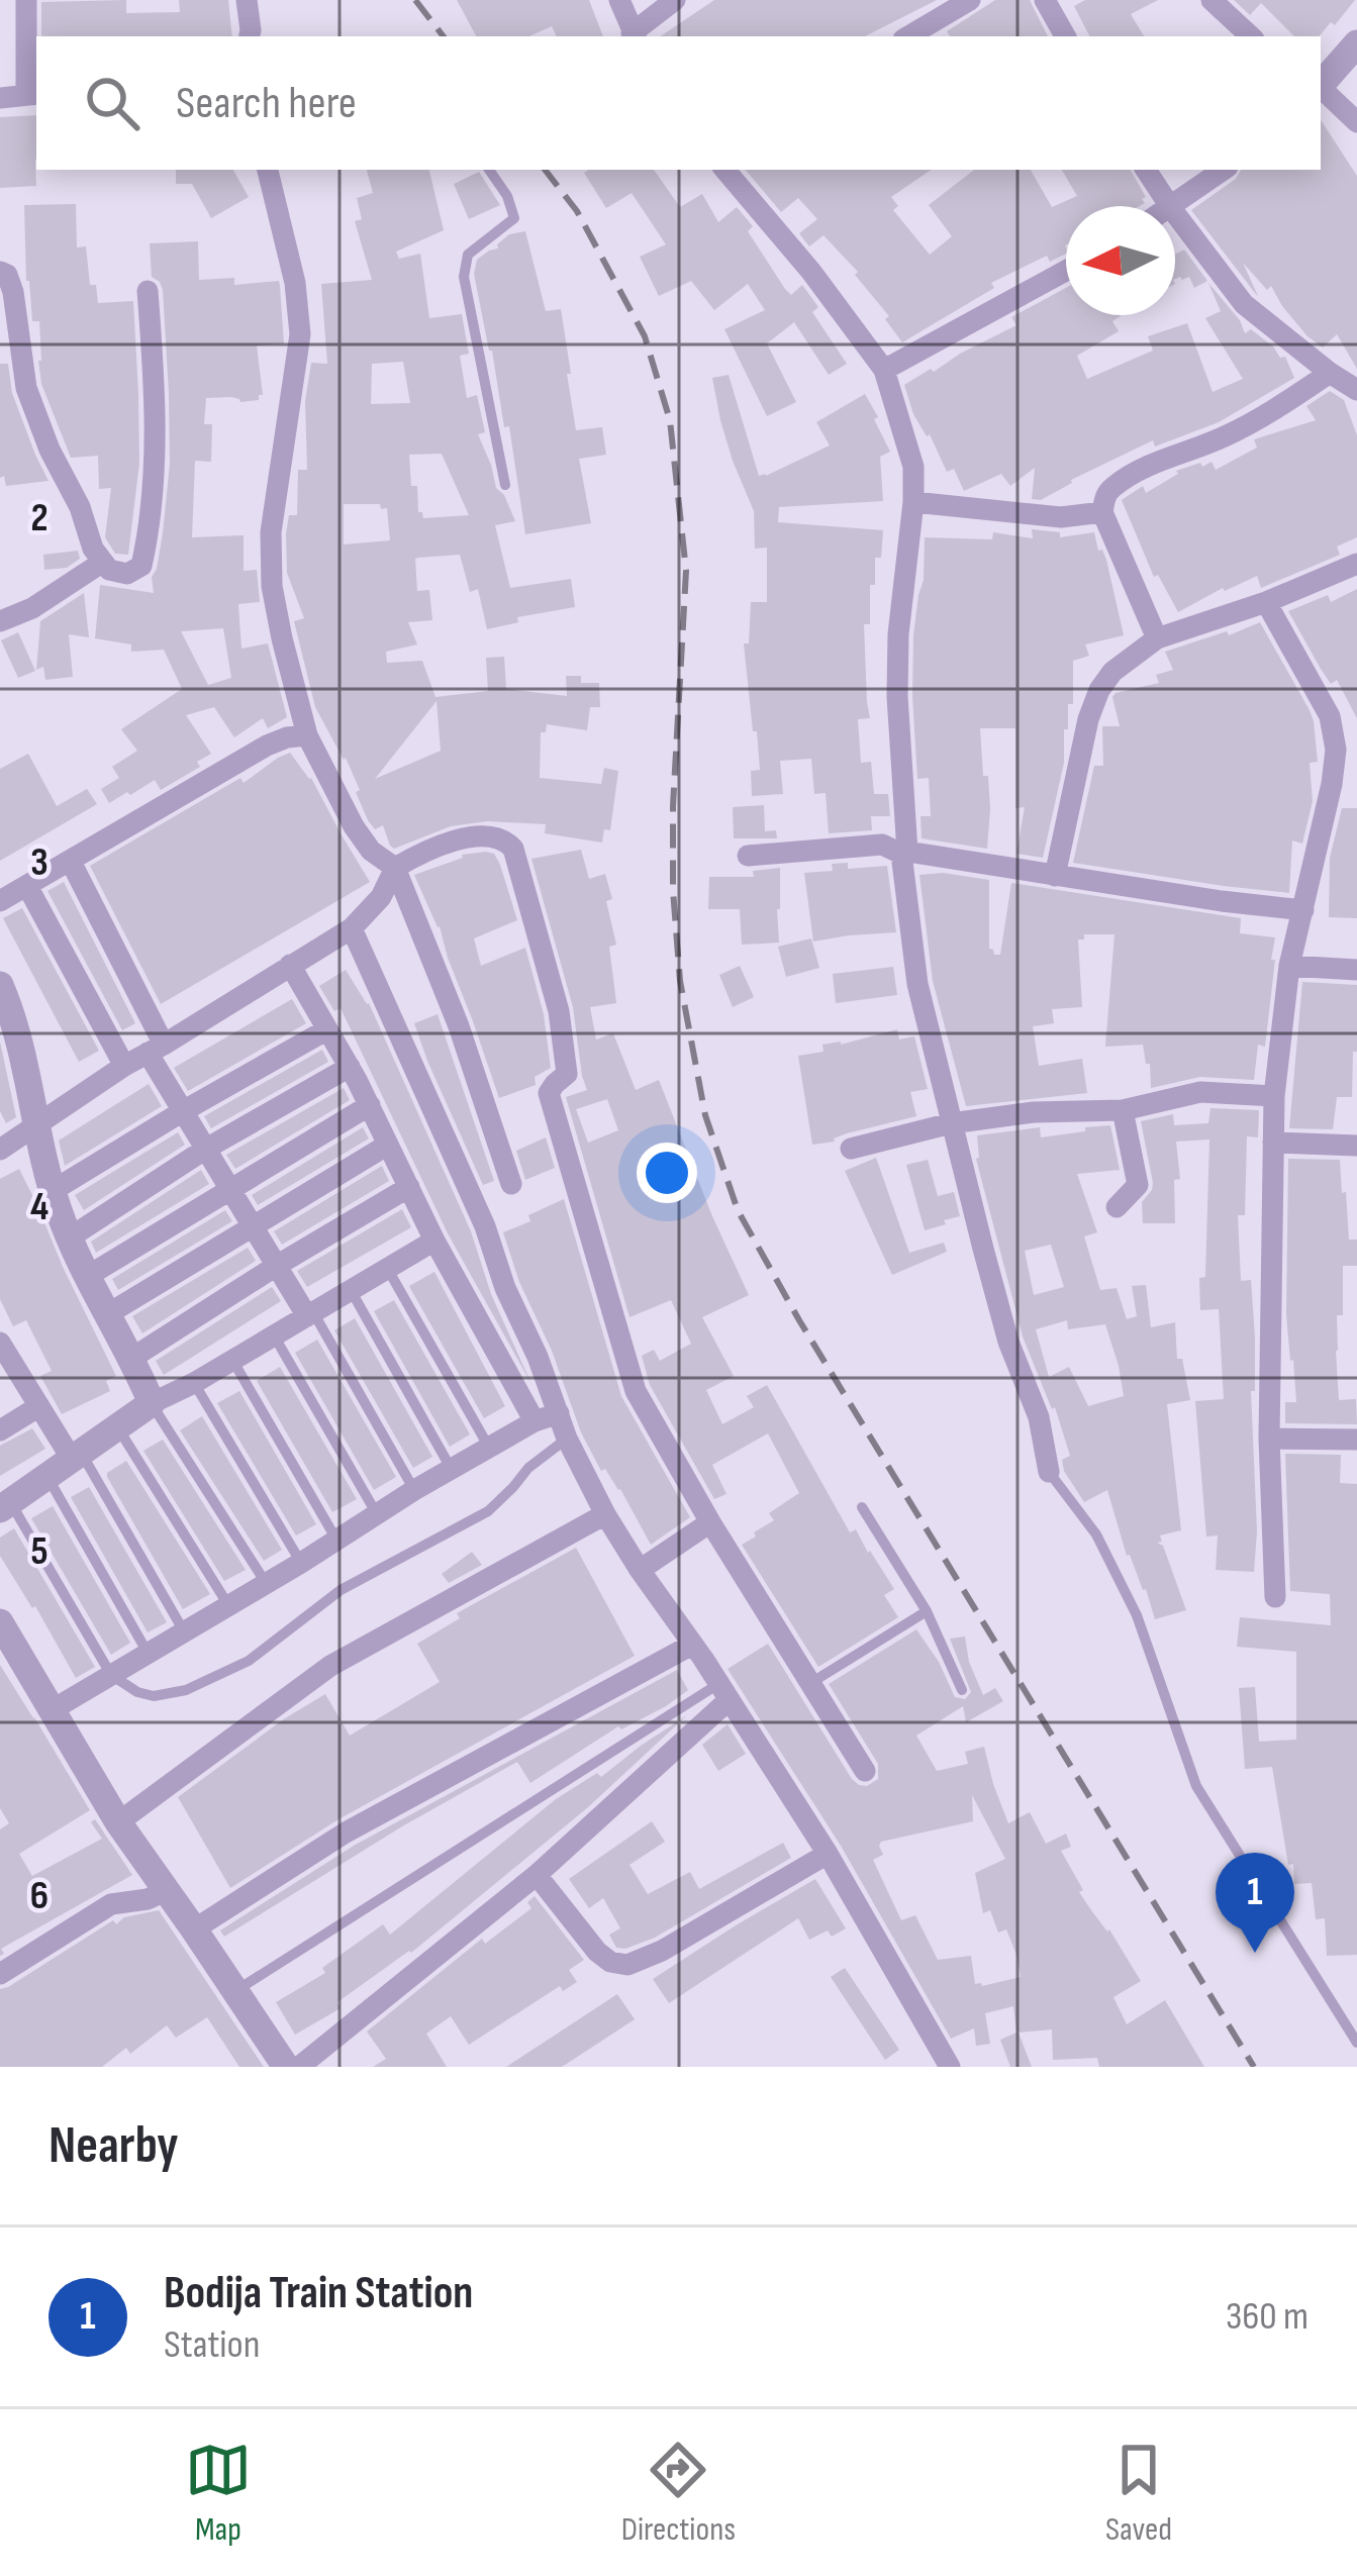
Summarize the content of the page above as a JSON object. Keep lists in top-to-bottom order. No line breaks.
{"north":"left","page":{"search":"Search here","pins":"1","heading":"Nearby","list":[{"mark":"1","name":"Bodija Train Station","note":"Station","value":"360 m"}],"nav":["Map","Directions","Saved"]},"grid":{"rows":["2","3","4","5","6"]}}
